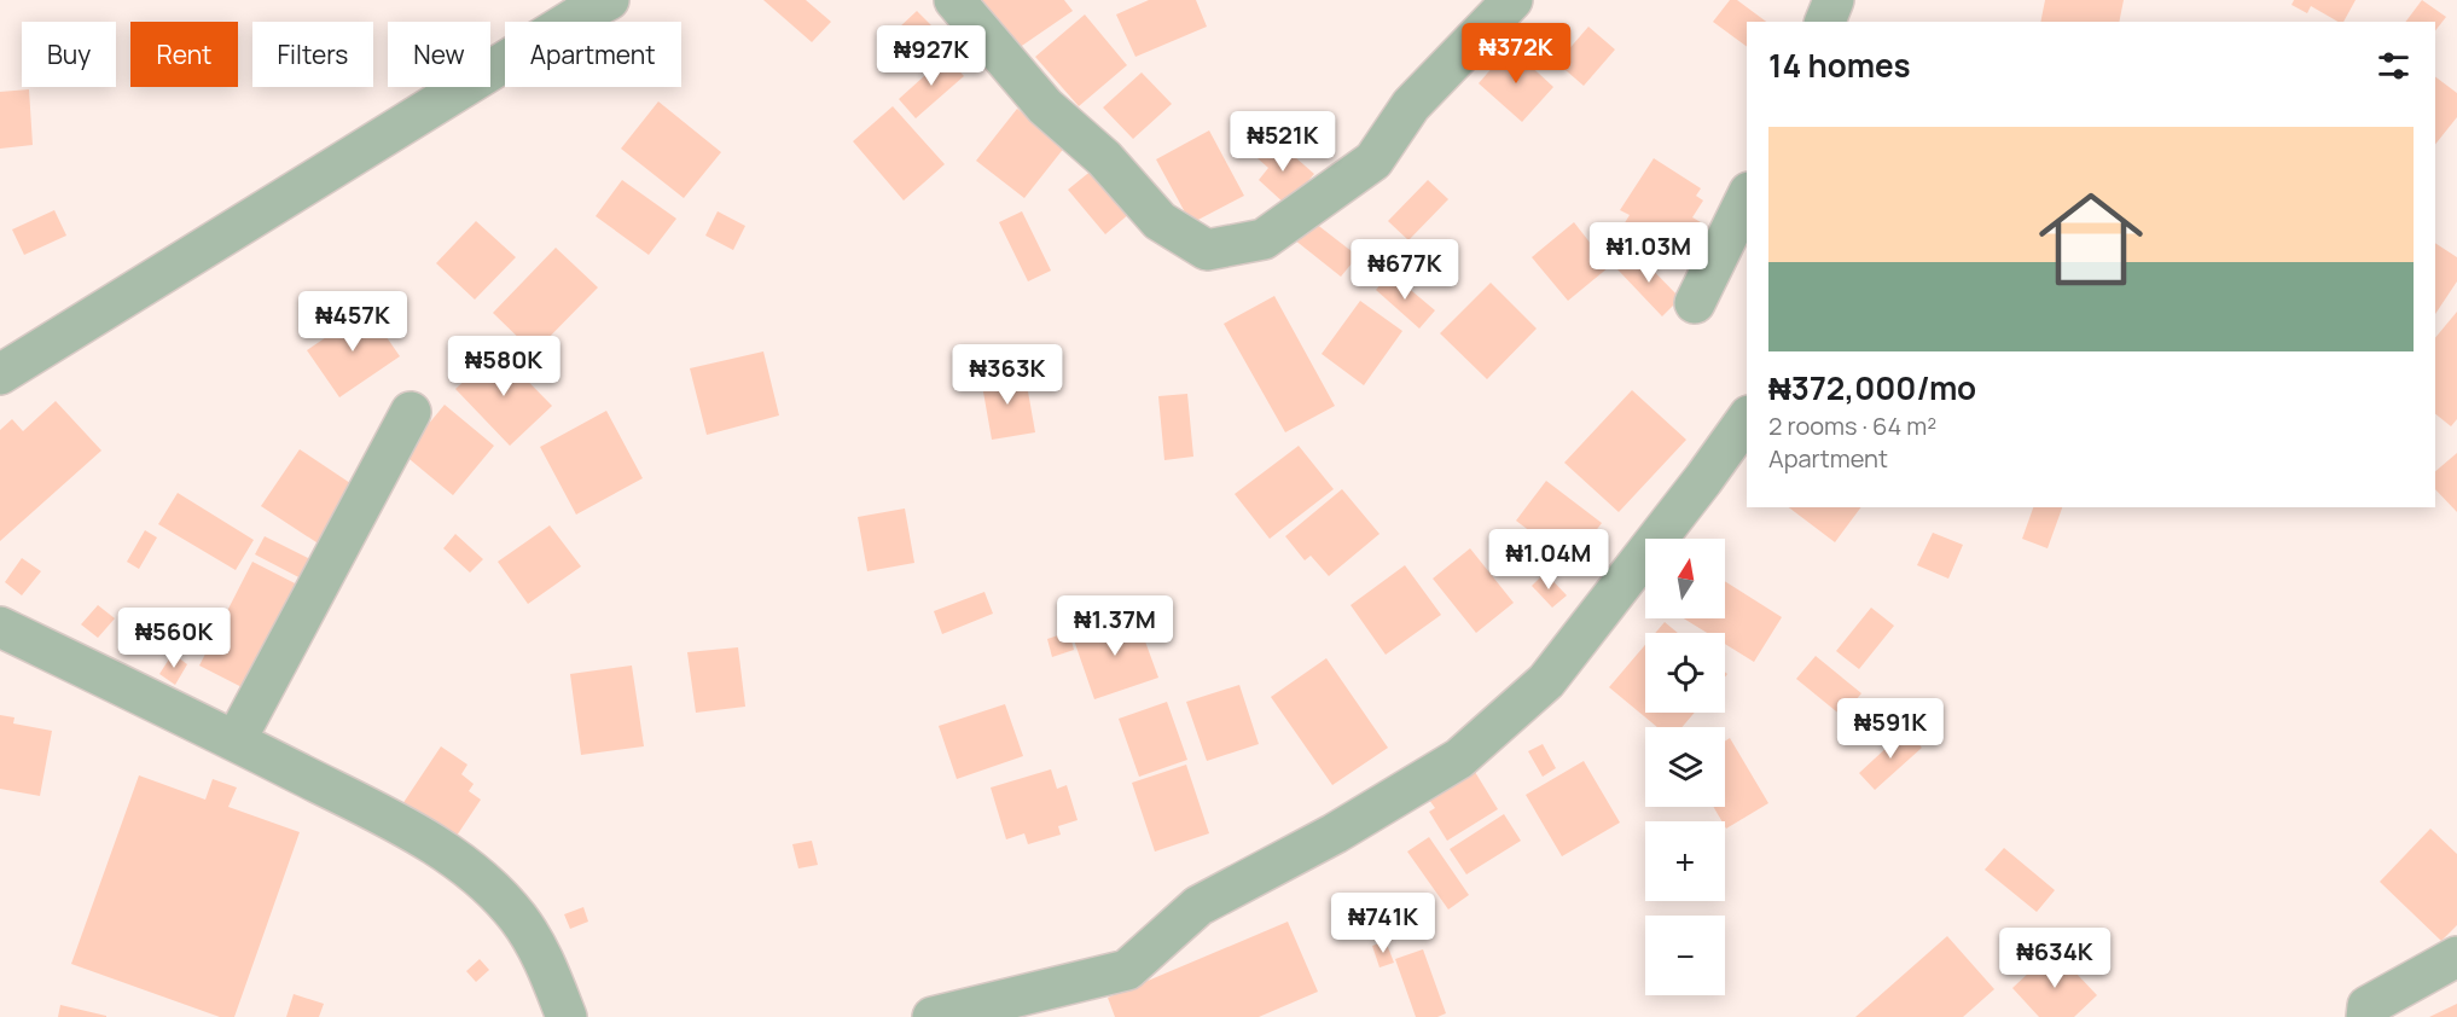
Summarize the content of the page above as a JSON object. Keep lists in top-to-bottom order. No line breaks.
{"north":"top","page":{"chip":["Buy","Rent","Filters","New","Apartment"],"heading":"14 homes","price":["₦372K","₦927K","₦521K","₦1.03M","₦677K","₦457K","₦580K","₦363K","₦1.04M","₦1.37M","₦560K","₦591K","₦741K","₦634K"],"list":[{"name":"₦372,000/mo","note":"2 rooms · 64 m² · Apartment"}],"map_buttons":["+","−"]}}
